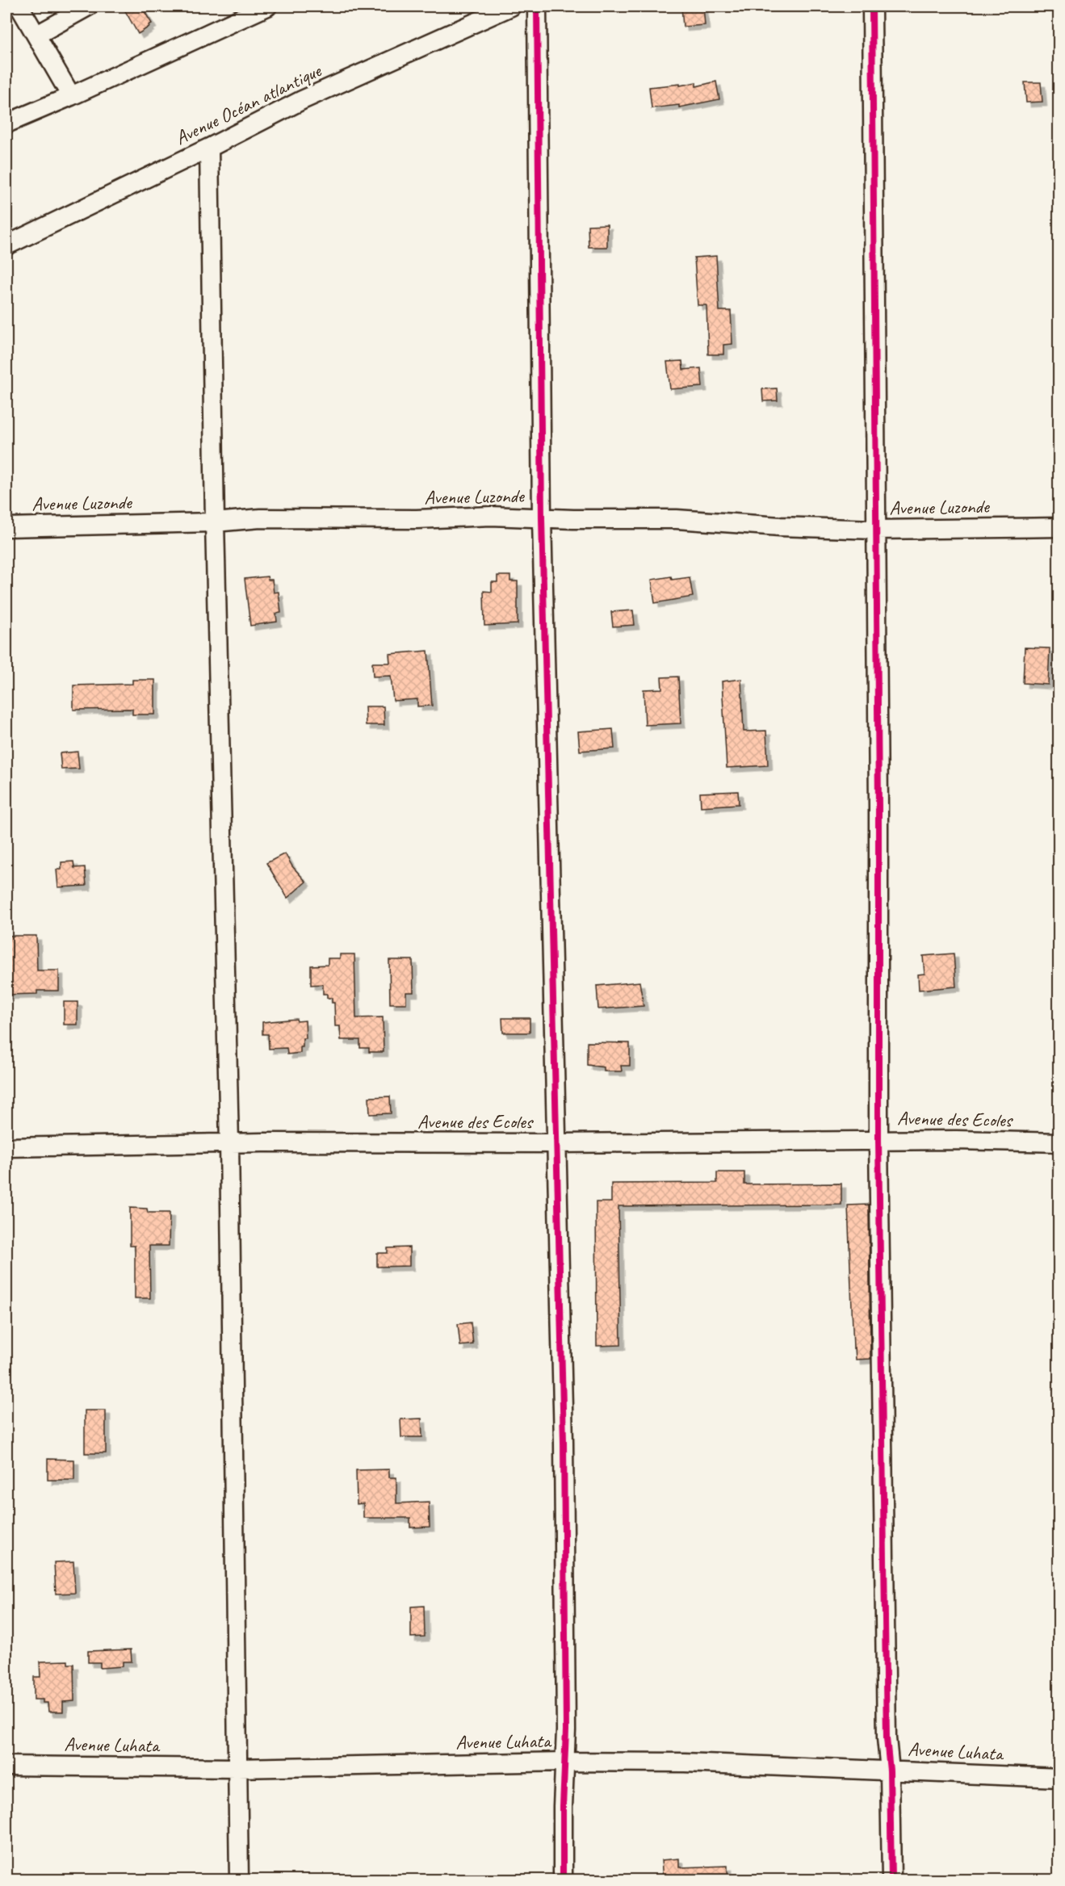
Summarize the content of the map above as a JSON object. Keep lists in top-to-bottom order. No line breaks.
{"streets":{"street":["Avenue Océan atlantique","Avenue Luzonde","Avenue des Ecoles","Avenue Luhata"]}}
